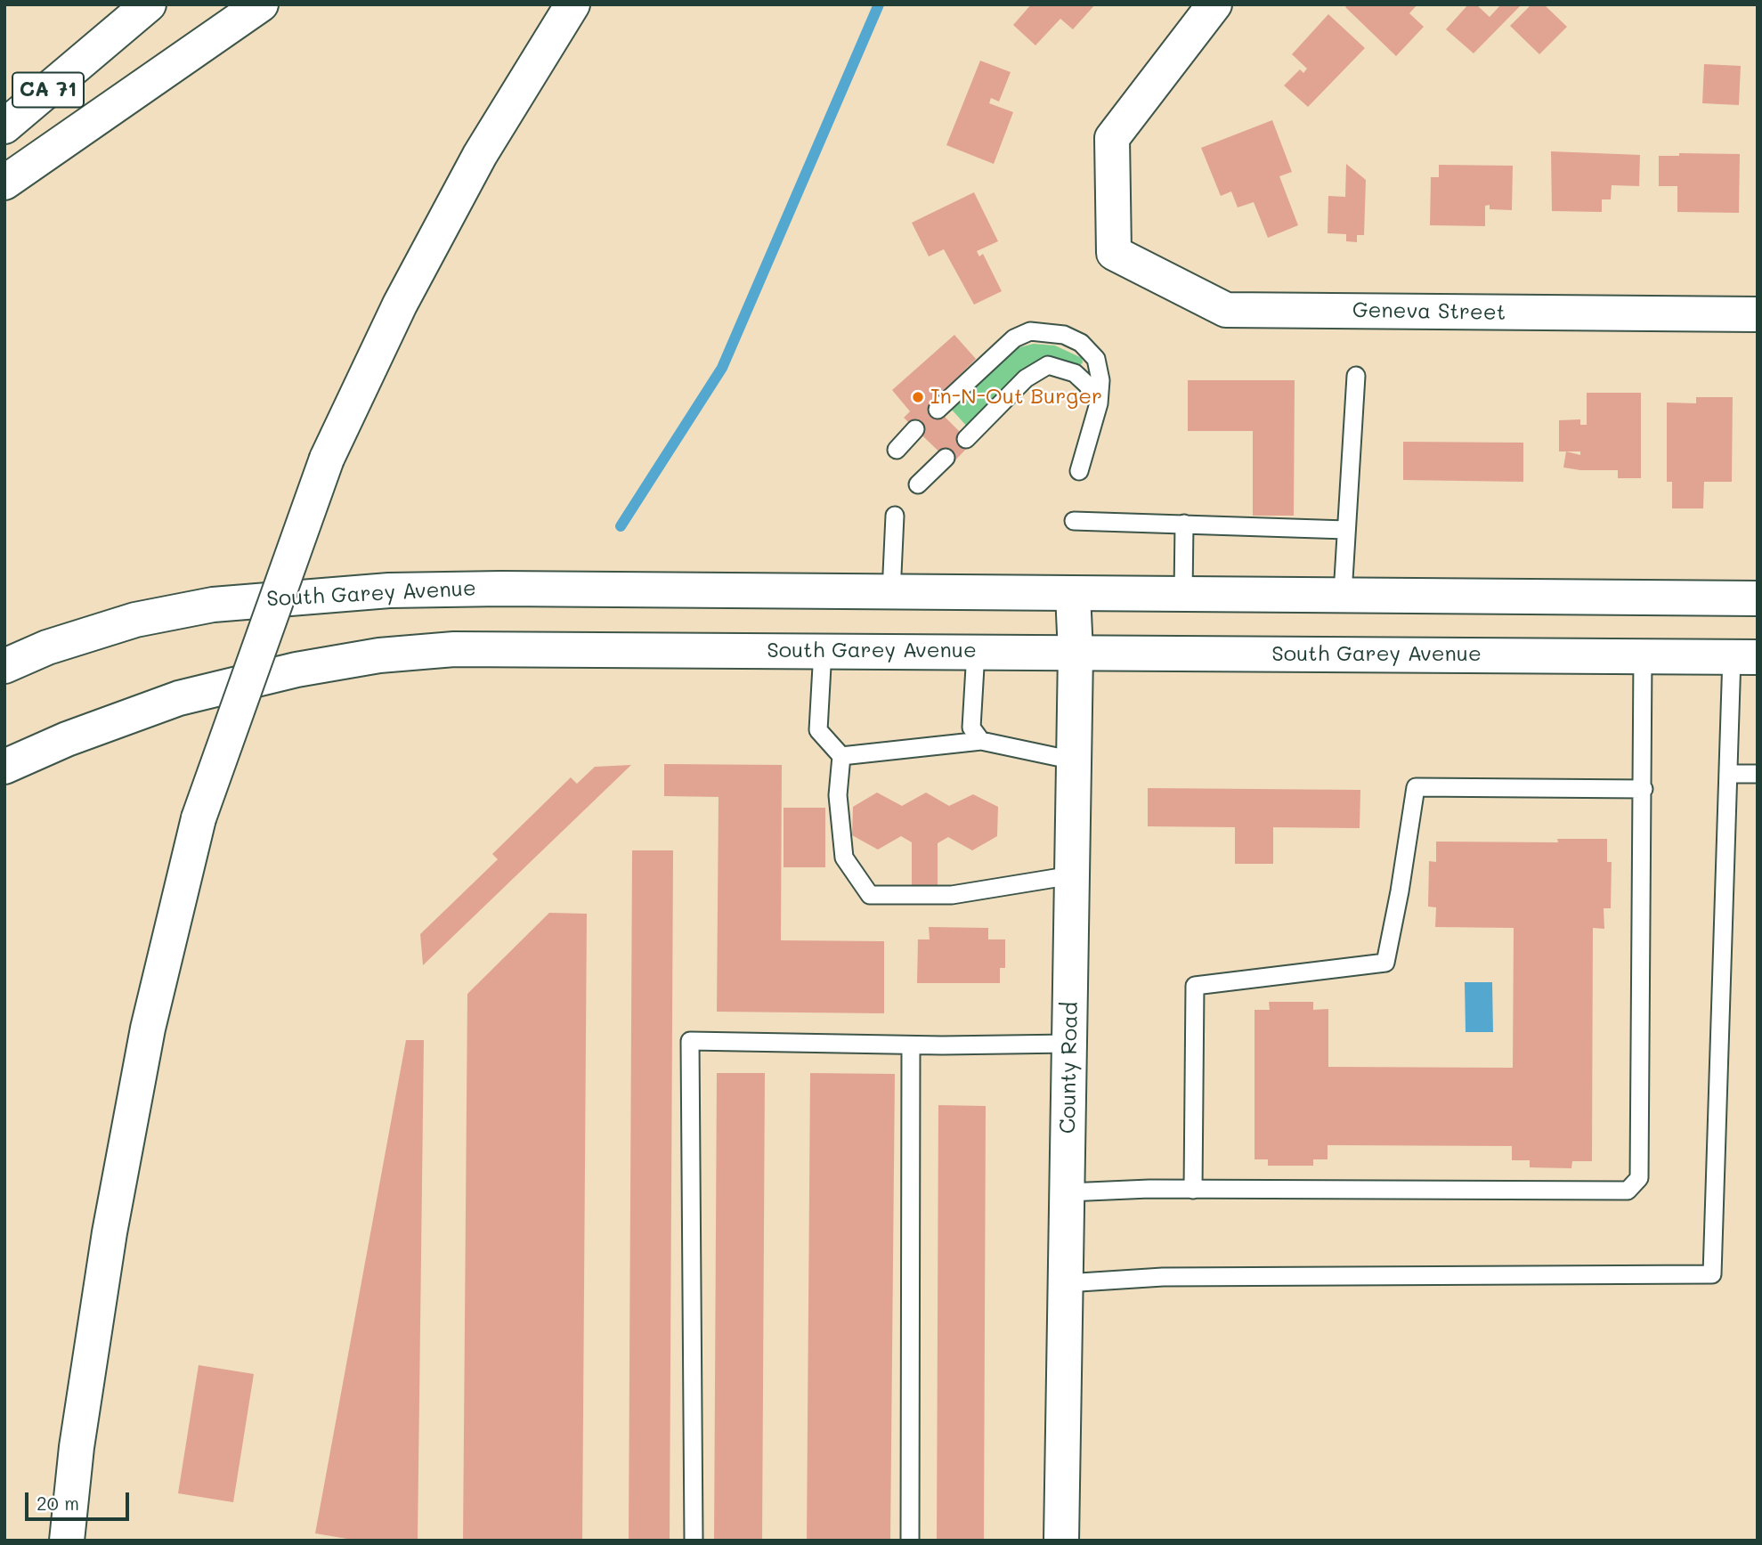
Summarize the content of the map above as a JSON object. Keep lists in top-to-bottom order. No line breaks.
{"streets":{"main road":["CA 71","Geneva Street","South Garey Avenue","County Road"]},"crossings":[["South Garey Avenue","County Road"]],"places":["In-N-Out Burger"],"scale_bar":"20 m"}
